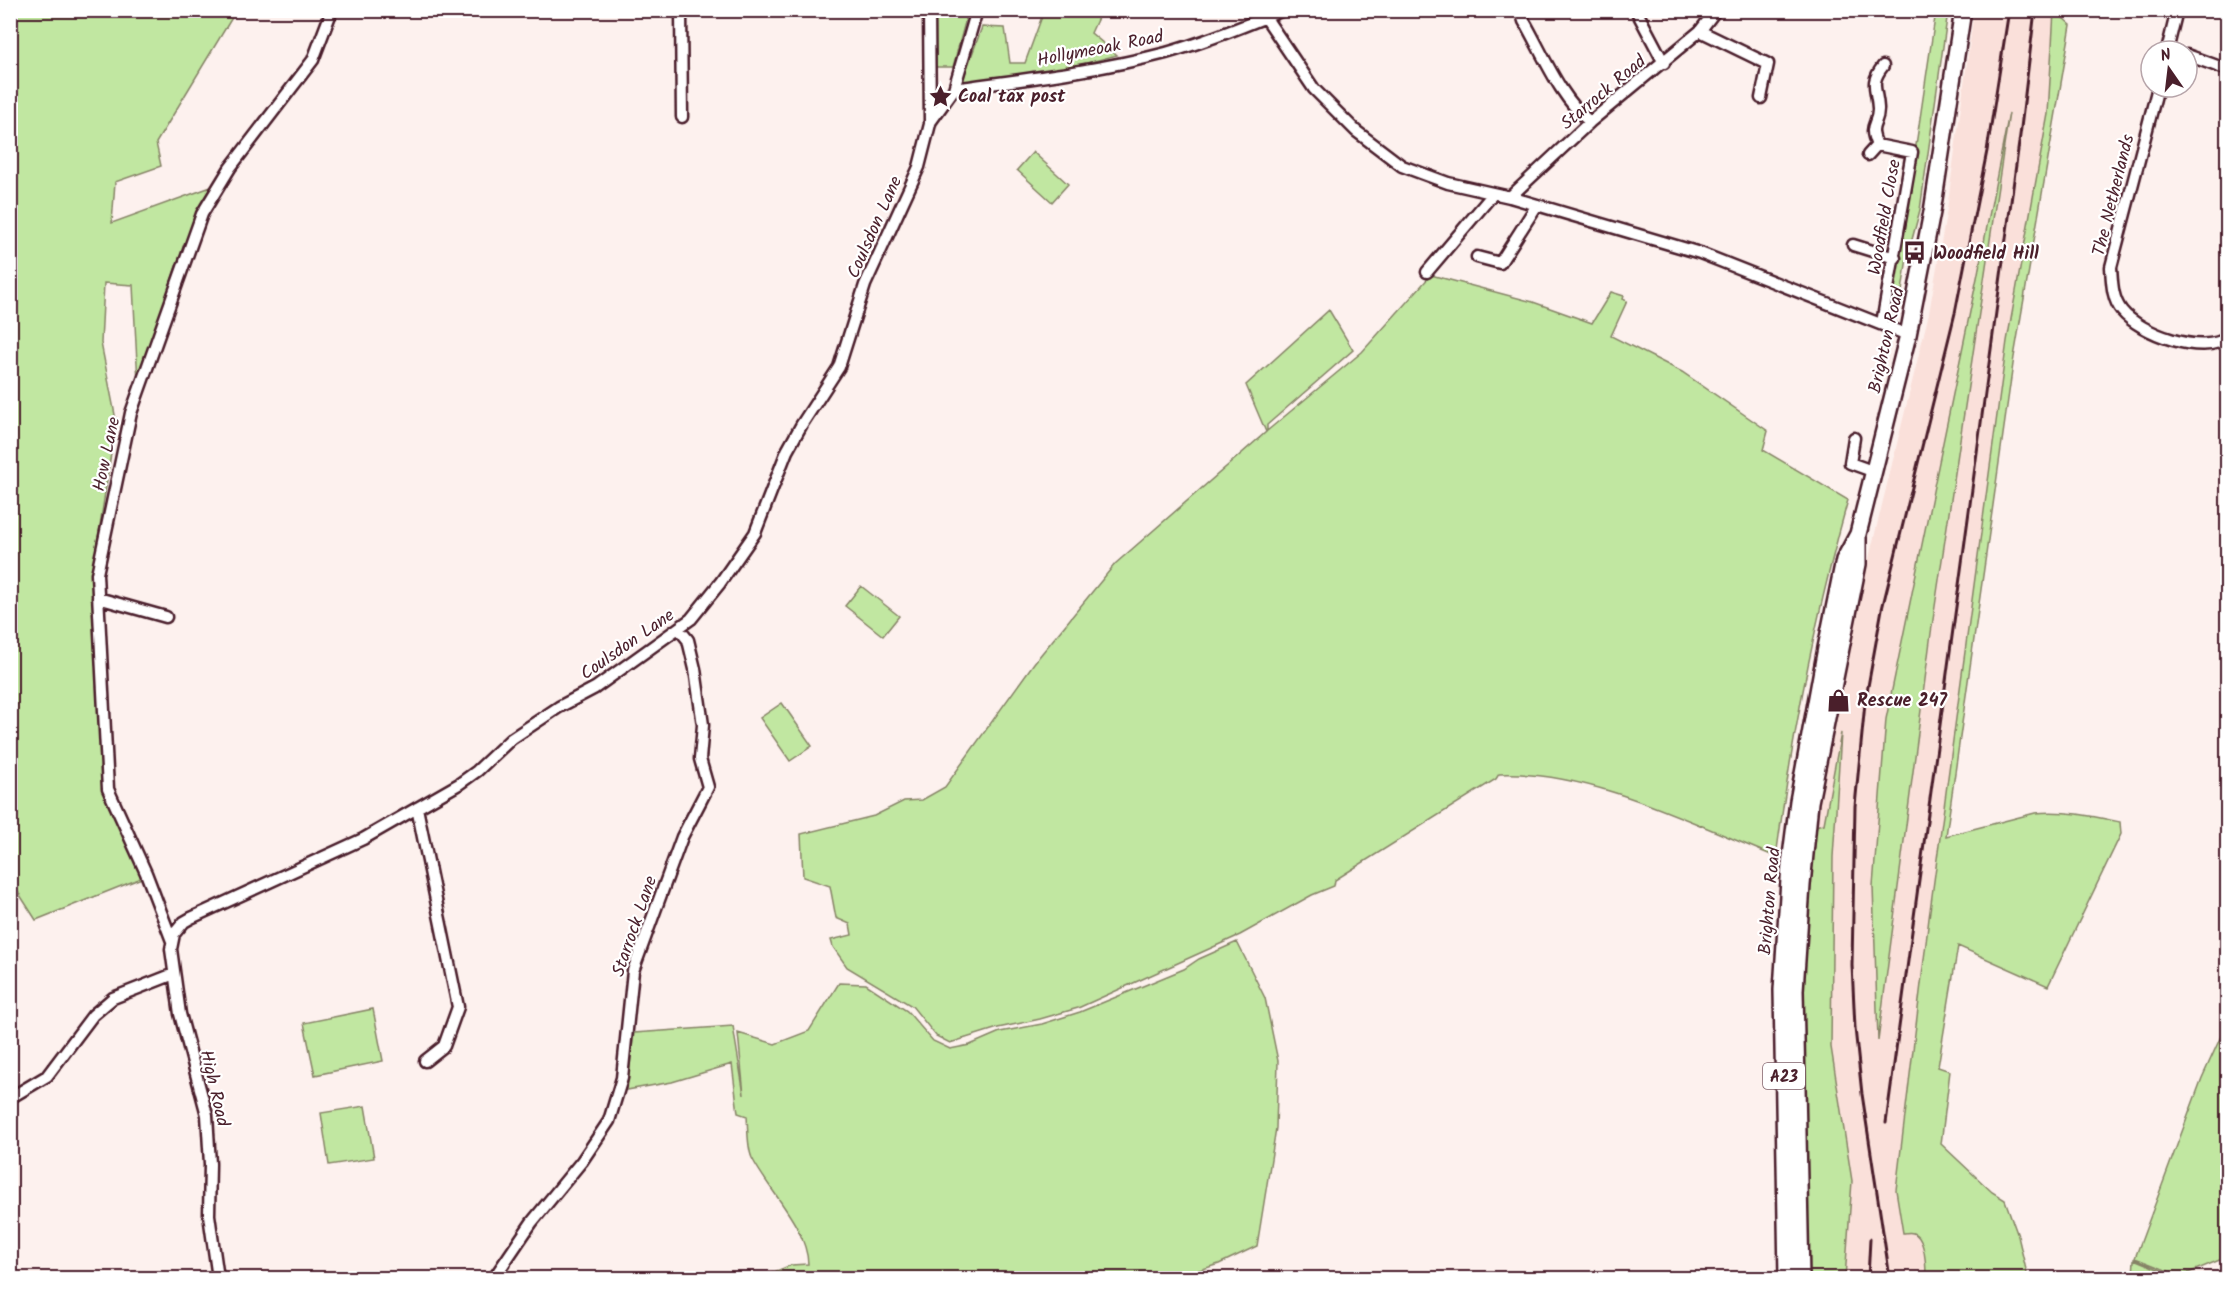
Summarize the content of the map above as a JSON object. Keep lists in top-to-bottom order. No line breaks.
{"streets":{"highway":["Brighton Road","A23"],"street":["Hollymeoak Road","Starrock Road","The Netherlands","Woodfield Close","Coulsdon Lane","How Lane","Starrock Lane","High Road"]},"crossings":[["Hollymeoak Road","Coulsdon Lane"],["Coulsdon Lane","How Lane"],["Coulsdon Lane","Starrock Lane"],["Coulsdon Lane","High Road"],["How Lane","High Road"]],"places":{"place":["Coal tax post"],"bus stop":["Woodfield Hill"],"shop":["Rescue 247"]},"north":"top"}
